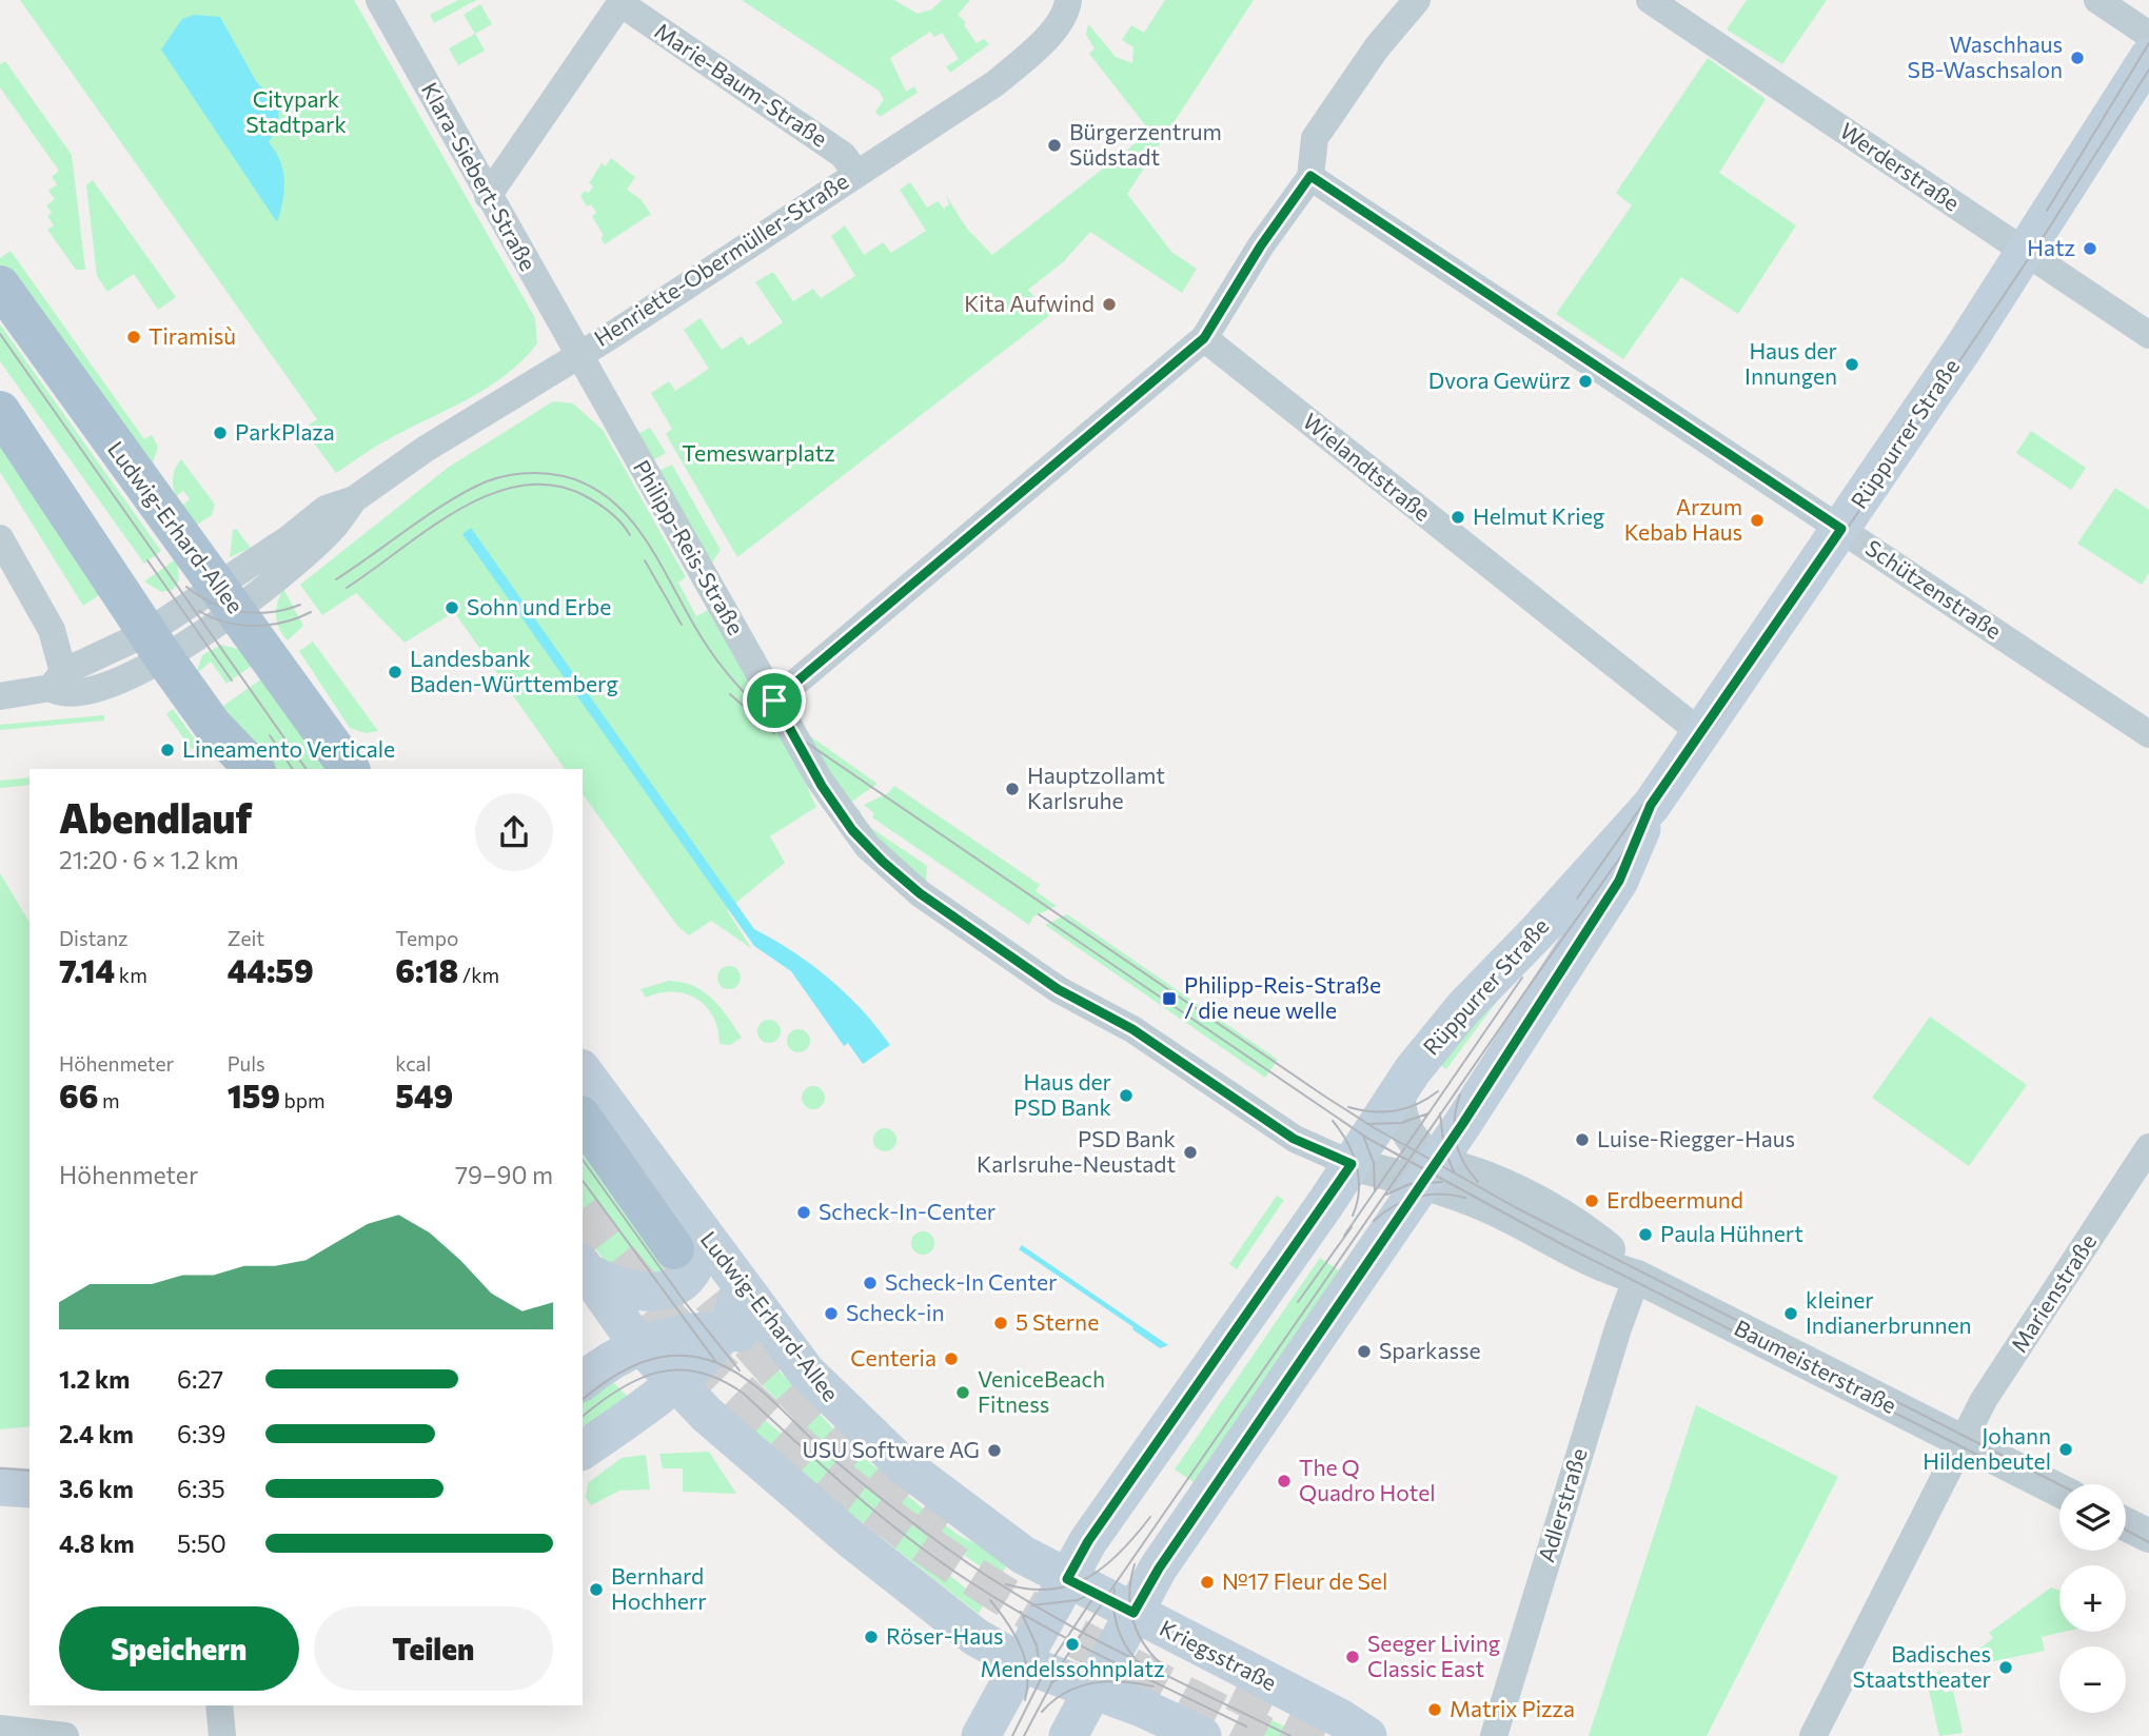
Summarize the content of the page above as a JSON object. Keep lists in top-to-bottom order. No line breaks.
{"streets":{"main road":["Rüppurrer Straße","Ludwig-Erhard-Allee","Kriegsstraße"],"street":["Marie-Baum-Straße","Werderstraße","Klara-Siebert-Straße","Henriette-Obermüller-Straße","Wielandtstraße","Philipp-Reis-Straße","Schützenstraße","Marienstraße","Baumeisterstraße","Adlerstraße"]},"crossings":[["Marie-Baum-Straße","Henriette-Obermüller-Straße"],["Werderstraße","Rüppurrer Straße"],["Klara-Siebert-Straße","Henriette-Obermüller-Straße"],["Klara-Siebert-Straße","Philipp-Reis-Straße"],["Henriette-Obermüller-Straße","Ludwig-Erhard-Allee"],["Henriette-Obermüller-Straße","Philipp-Reis-Straße"],["Rüppurrer Straße","Wielandtstraße"],["Rüppurrer Straße","Ludwig-Erhard-Allee"],["Rüppurrer Straße","Philipp-Reis-Straße"],["Rüppurrer Straße","Schützenstraße"],["Rüppurrer Straße","Baumeisterstraße"],["Rüppurrer Straße","Kriegsstraße"],["Ludwig-Erhard-Allee","Kriegsstraße"],["Marienstraße","Baumeisterstraße"],["Baumeisterstraße","Adlerstraße"]],"parks":["Citypark Stadtpark","Temeswarplatz"],"places":{"other":["Waschhaus SB-Waschsalon","Bürgerzentrum Südstadt","Hatz","Kita Aufwind","Tiramisù","Haus der Innungen","Dvora Gewürz","ParkPlaza","Helmut Krieg","Arzum Kebab Haus","Sohn und Erbe","Landesbank Baden-Württemberg","Lineamento Verticale","Hauptzollamt Karlsruhe","Haus der PSD Bank","Luise-Riegger-Haus","PSD Bank Karlsruhe-Neustadt","Erdbeermund","Scheck-In-Center","Paula Hühnert","Scheck-In Center","Scheck-in","kleiner Indianerbrunnen","5 Sterne","Sparkasse","Centeria","VeniceBeach Fitness","Johann Hildenbeutel","USU Software AG","The Q Quadro Hotel","№17 Fleur de Sel","Bernhard Hochherr","Röser-Haus","Mendelssohnplatz","Seeger Living Classic East","Badisches Staatstheater","Matrix Pizza"],"transit":["Philipp-Reis-Straße / die neue welle"]},"page":{"heading":["Abendlauf","21:20 · 6 × 1.2 km"],"stats":[["Distanz","7.14 km"],["Zeit","44:59"],["Tempo","6:18 /km"],["Höhenmeter","66 m"],["Puls","159 bpm"],["kcal","549"]],"chart":["Höhenmeter","79–90 m"],"list":[{"name":"1.2 km","note":"6:27"},{"name":"2.4 km","note":"6:39"},{"name":"3.6 km","note":"6:35"},{"name":"4.8 km","note":"5:50"}],"map_buttons":["+","−"],"buttons":["Speichern","Teilen"]}}
